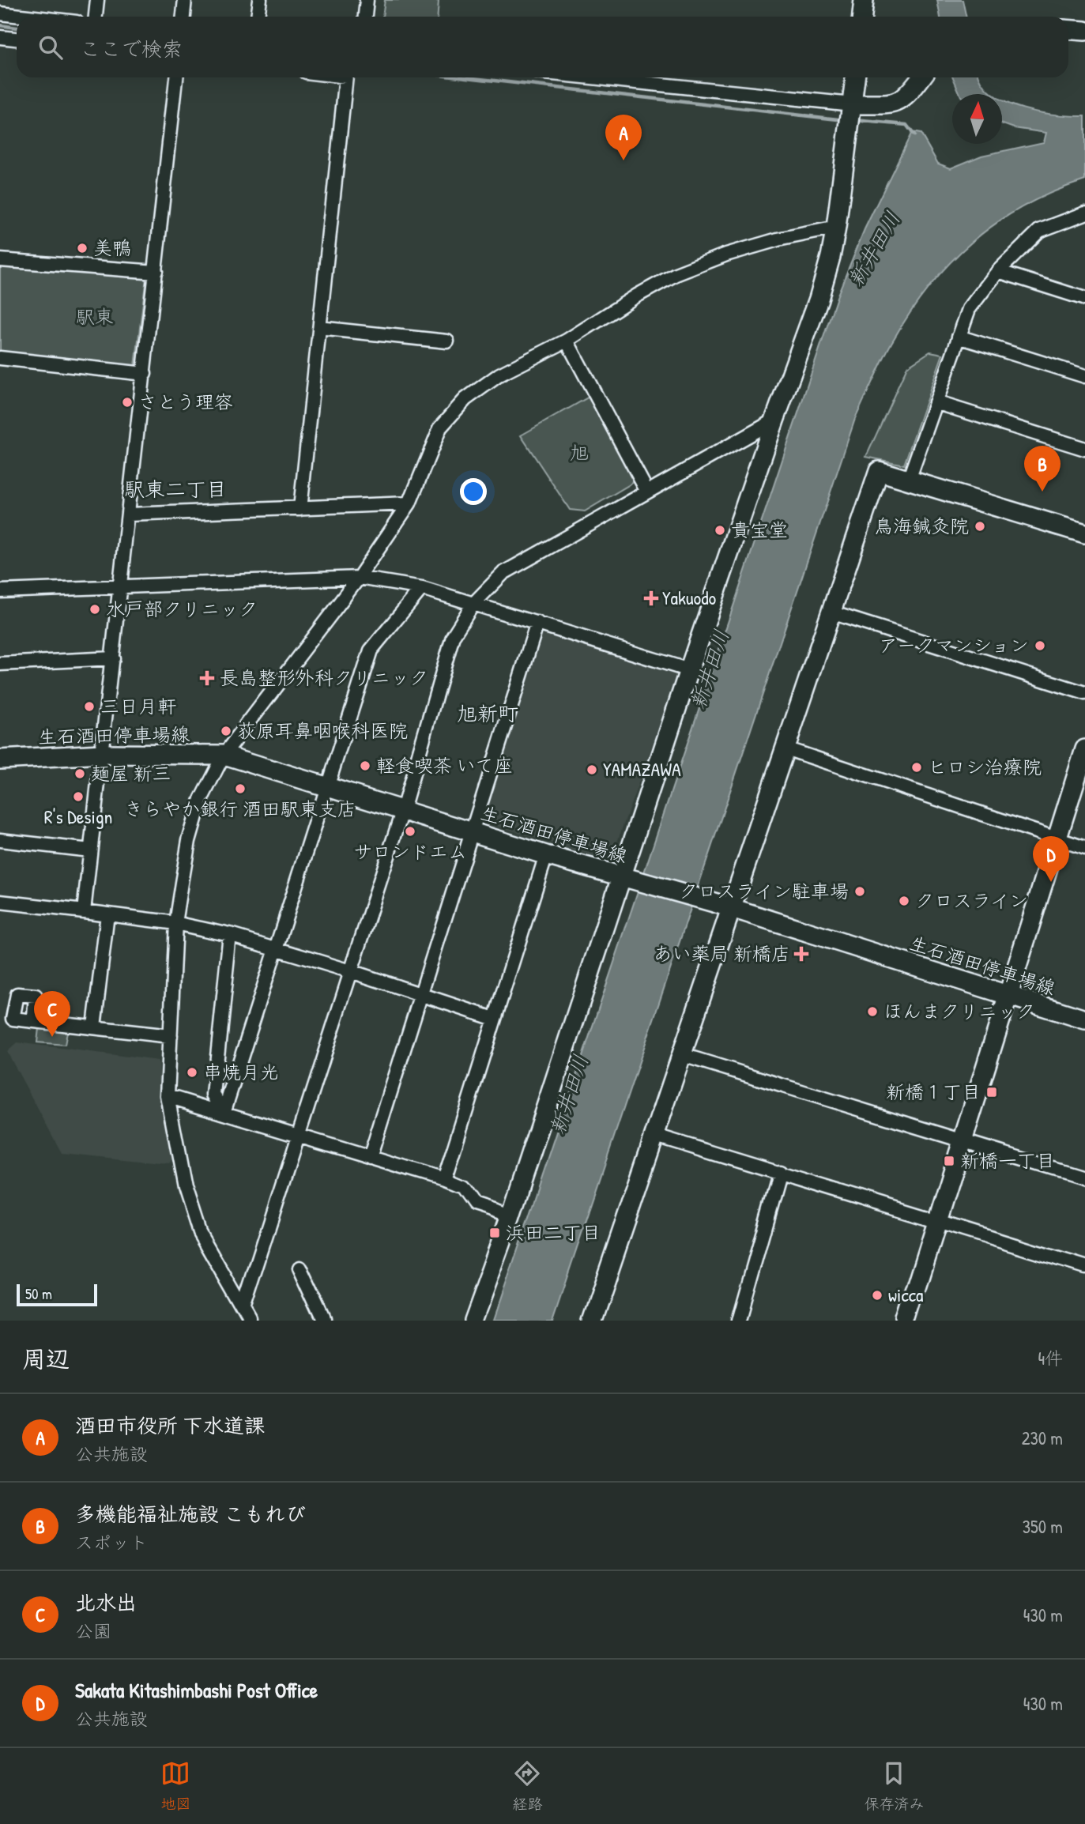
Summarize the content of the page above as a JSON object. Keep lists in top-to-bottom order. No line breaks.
{"streets":{"street":["生石酒田停車場線"]},"districts":["駅東二丁目","旭新町"],"water":["新井田川"],"parks":["駅東","旭"],"places":{"other":["美鴨","さとう理容","鳥海鍼灸院","貴宝堂","水戸部クリニック","アークマンション","三日月軒","荻原耳鼻咽喉科医院","軽食喫茶 いて座","ヒロシ治療院","YAMAZAWA","麺屋 新三","きらやか銀行 酒田駅東支店","R's Design","サロンドエム","クロスライン駐車場","クロスライン","ほんまクリニック","串焼月光","wicca"],"health":["Yakuodo","長島整形外科クリニック","あい薬局 新橋店"],"transit":["新橋１丁目","新橋一丁目","浜田二丁目"]},"scale_bar":"50 m","north":"top","page":{"search":"ここで検索","pins":["A","B","D","C"],"scale":"50 m","heading":["周辺","4件"],"list":[{"mark":"A","name":"酒田市役所 下水道課","note":"公共施設","value":"230 m"},{"mark":"B","name":"多機能福祉施設 こもれび","note":"スポット","value":"350 m"},{"mark":"C","name":"北水出","note":"公園","value":"430 m"},{"mark":"D","name":"Sakata Kitashimbashi Post Office","note":"公共施設","value":"430 m"}],"nav":["地図","経路","保存済み"]}}
